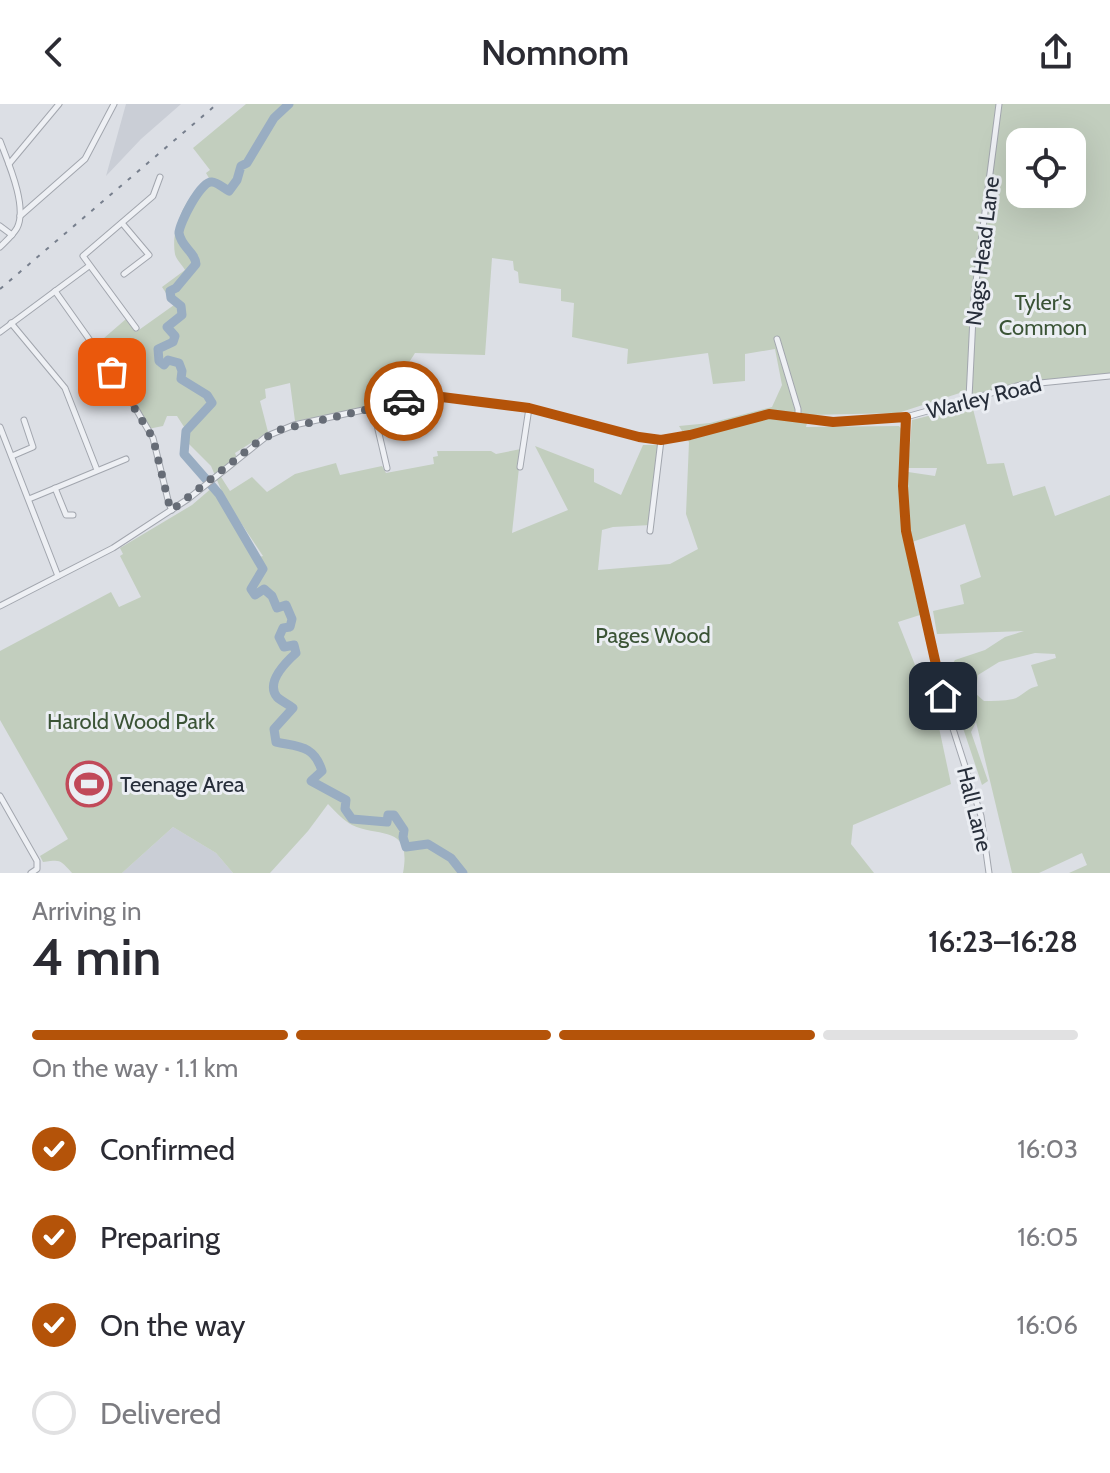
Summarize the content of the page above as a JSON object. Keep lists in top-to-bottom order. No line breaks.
{"streets":{"street":["Nags Head Lane","Warley Road","Hall Lane"]},"crossings":[["Nags Head Lane","Warley Road"],["Warley Road","Hall Lane"]],"parks":["Tyler's Common","Pages Wood","Harold Wood Park"],"places":{"sports":["Teenage Area"]},"page":{"header":"Nomnom","heading":["4 min","Arriving in","16:23–16:28"],"bar":"On the way · 1.1 km","list":[["Confirmed","16:03"],["Preparing","16:05"],["On the way","16:06"],"Delivered"]}}
